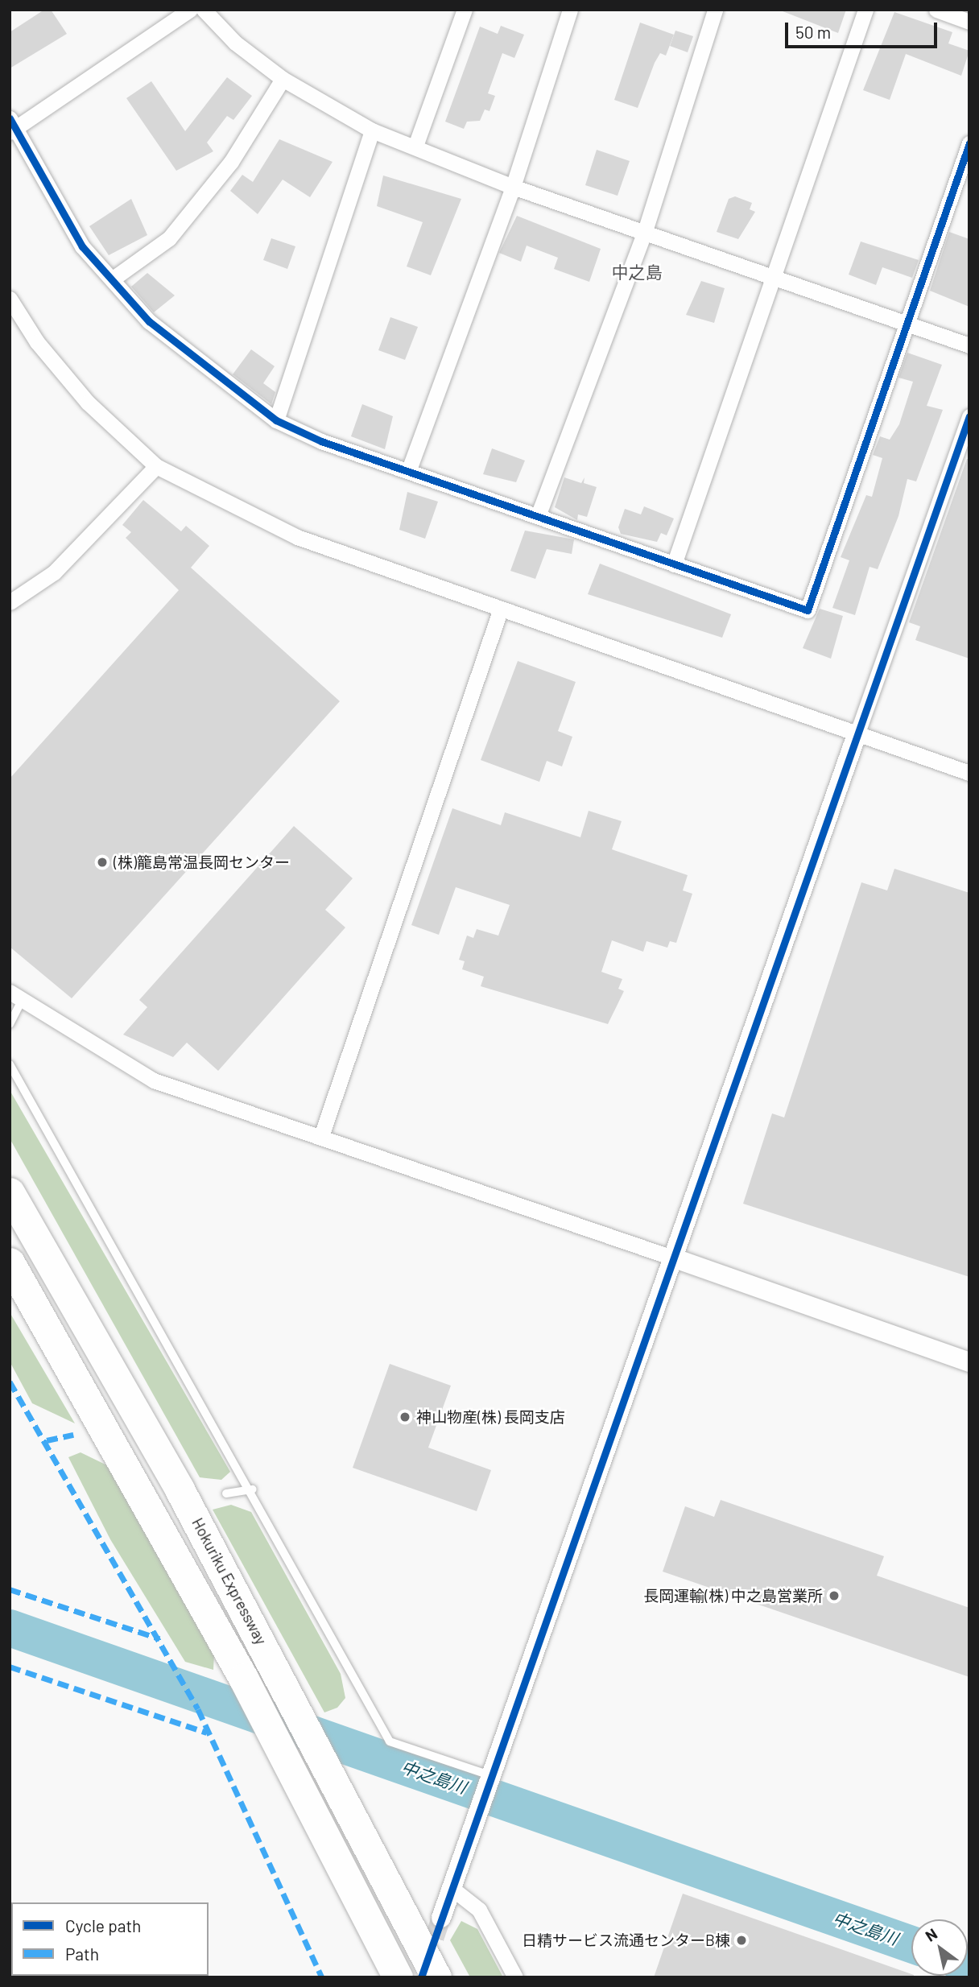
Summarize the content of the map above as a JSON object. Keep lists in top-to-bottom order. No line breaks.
{"streets":{"highway":["Hokuriku Expressway"]},"districts":["中之島"],"water":["中之島川"],"places":["(株)籠島常温長岡センター","神山物産(株) 長岡支店","長岡運輸(株) 中之島営業所","日精サービス流通センターB棟"],"legend":["Cycle path","Path"],"scale_bar":"50 m","north":"top left"}
